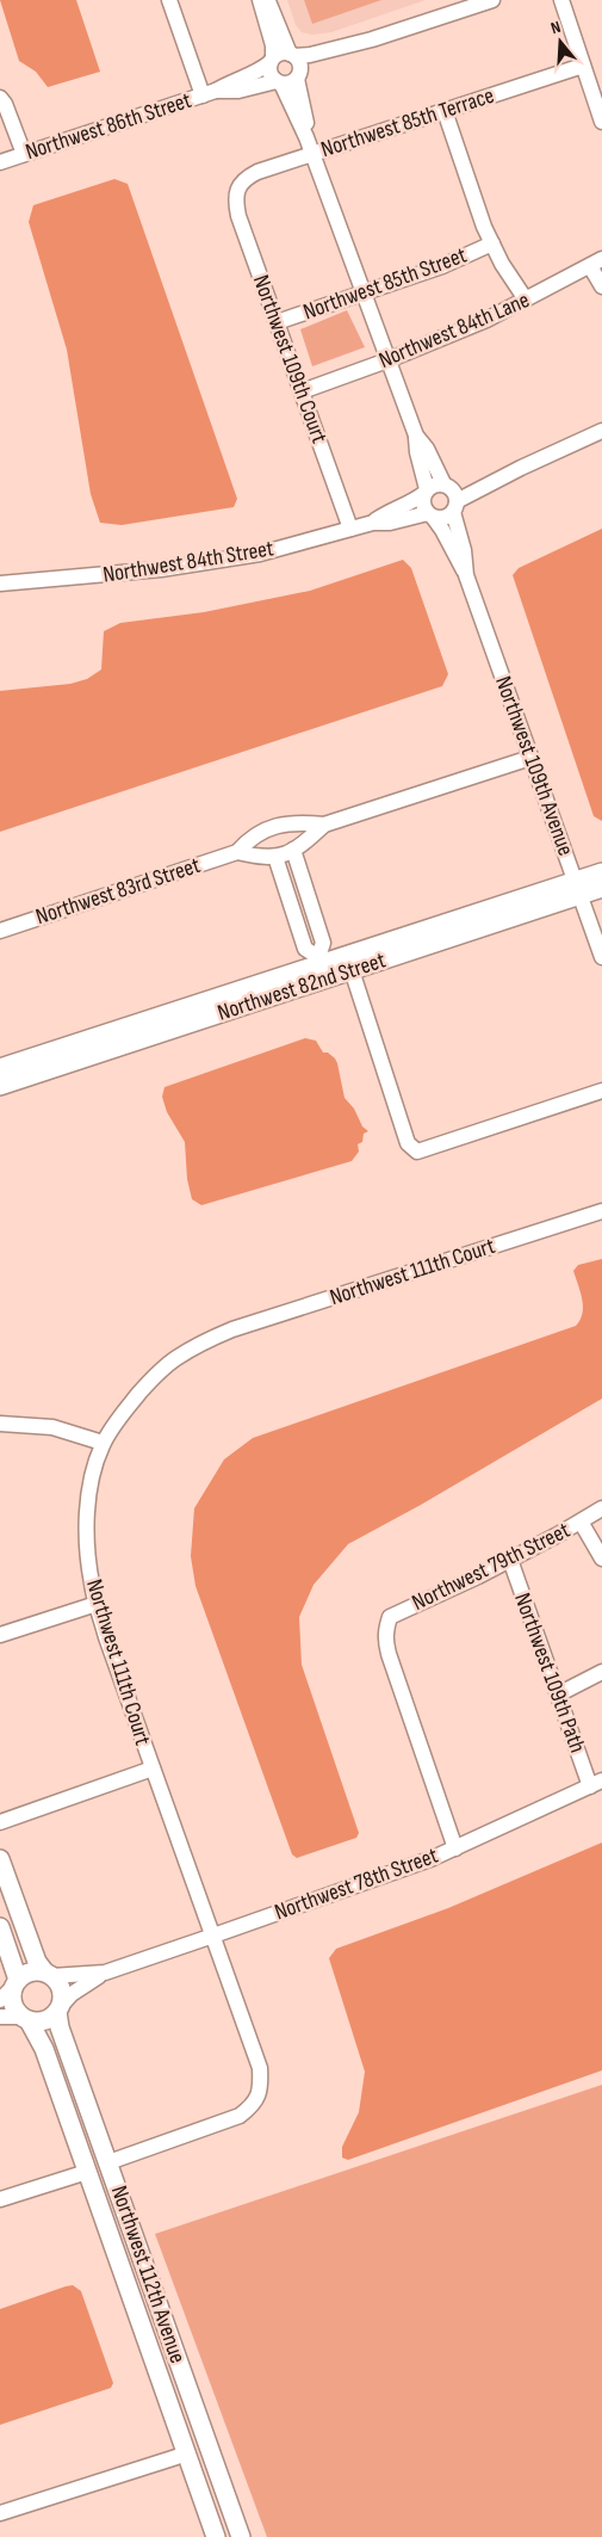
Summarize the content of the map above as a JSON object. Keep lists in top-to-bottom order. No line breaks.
{"streets":{"street":["Northwest 85th Terrace","Northwest 86th Street","Northwest 85th Street","Northwest 84th Lane","Northwest 109th Court","Northwest 84th Street","Northwest 109th Avenue","Northwest 83rd Street","Northwest 82nd Street","Northwest 111th Court","Northwest 79th Street","Northwest 109th Path","Northwest 78th Street","Northwest 112th Avenue"]},"crossings":[["Northwest 85th Terrace","Northwest 109th Court"],["Northwest 85th Street","Northwest 109th Court"],["Northwest 84th Lane","Northwest 109th Court"],["Northwest 109th Court","Northwest 84th Street"],["Northwest 84th Street","Northwest 109th Avenue"],["Northwest 109th Avenue","Northwest 83rd Street"],["Northwest 109th Avenue","Northwest 82nd Street"],["Northwest 111th Court","Northwest 78th Street"],["Northwest 111th Court","Northwest 112th Avenue"],["Northwest 79th Street","Northwest 109th Path"],["Northwest 79th Street","Northwest 78th Street"],["Northwest 109th Path","Northwest 78th Street"],["Northwest 78th Street","Northwest 112th Avenue"]],"north":"top"}
